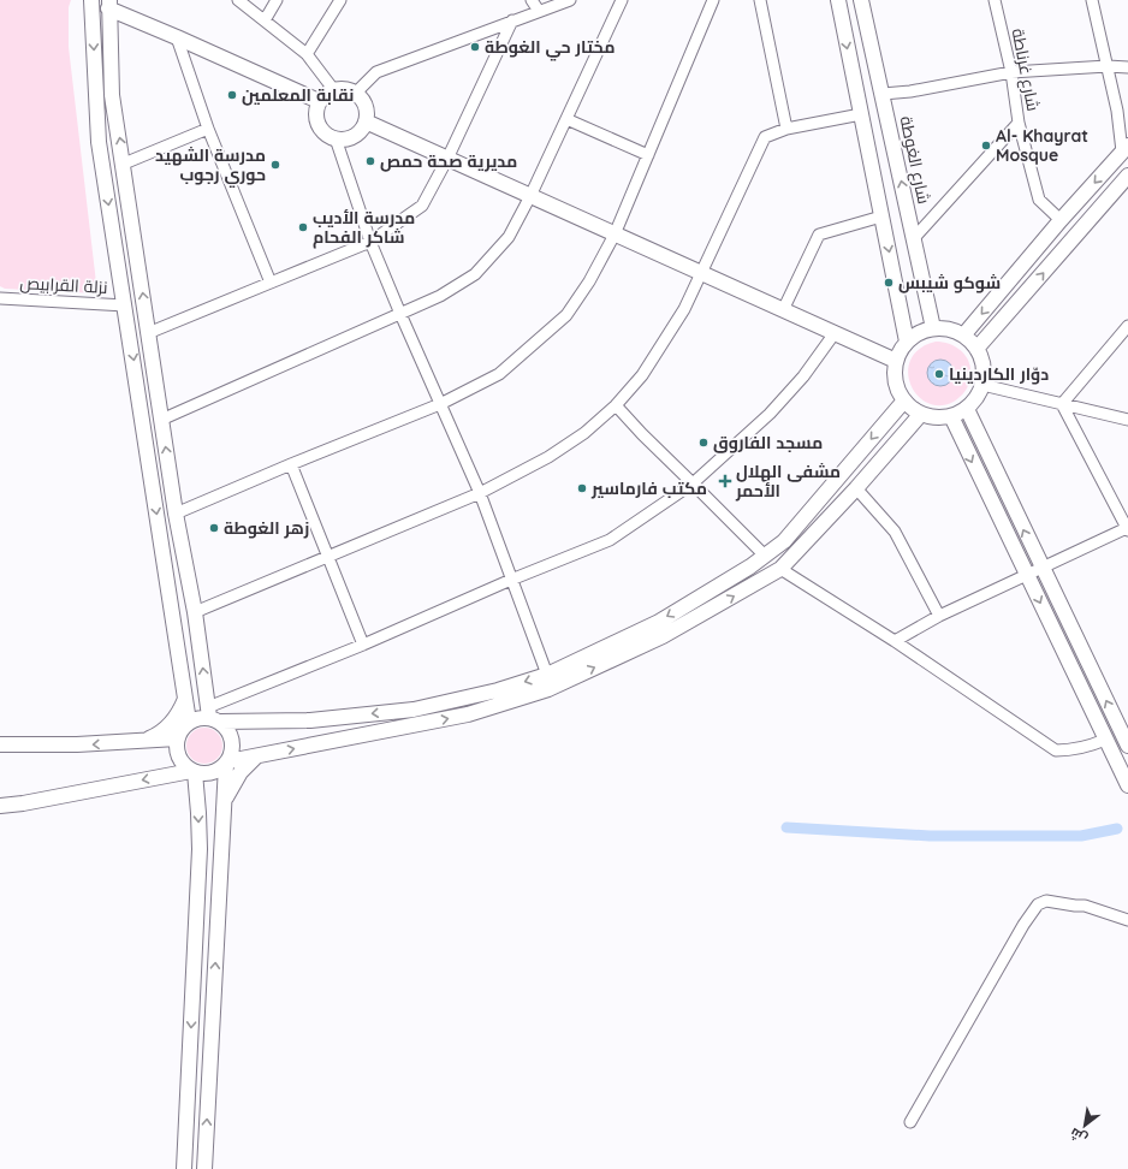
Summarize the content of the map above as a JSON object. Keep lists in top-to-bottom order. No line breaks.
{"streets":{"main road":["شارع الغوطة"],"street":["شارع غرناطة","نزلة القرابيص"]},"places":{"other":["مختار حي الغوطة","نقابة المعلمين","Al- Khayrat Mosque","مديرية صحة حمص","مدرسة الشهيد حوري رجوب","مدرسة الأديب شاكر الفحام","شوكو شيبس","دوّار الكاردينيا","مسجد الفاروق","مكتب فارماسير","زهر الغوطة"],"health":["مشفى الهلال الأحمر"]},"north":"bottom left"}
